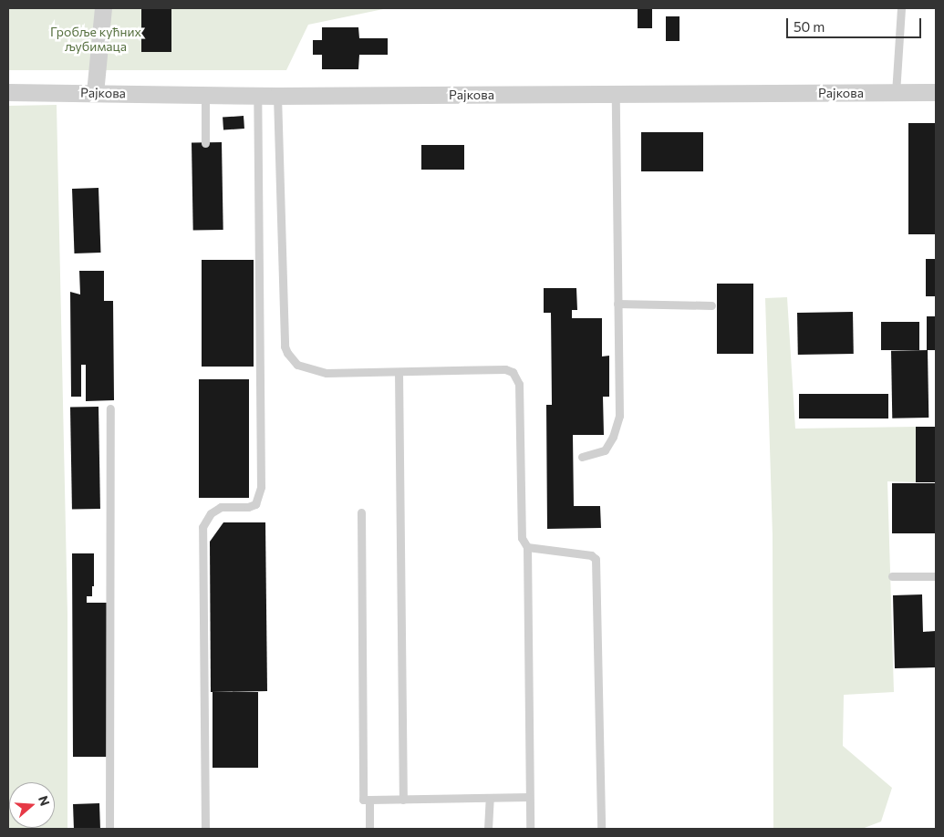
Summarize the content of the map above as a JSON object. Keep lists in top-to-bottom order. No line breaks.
{"streets":{"street":["Рајкова"]},"parks":["Гробље кућних љубимаца"],"scale_bar":"50 m","north":"right"}
